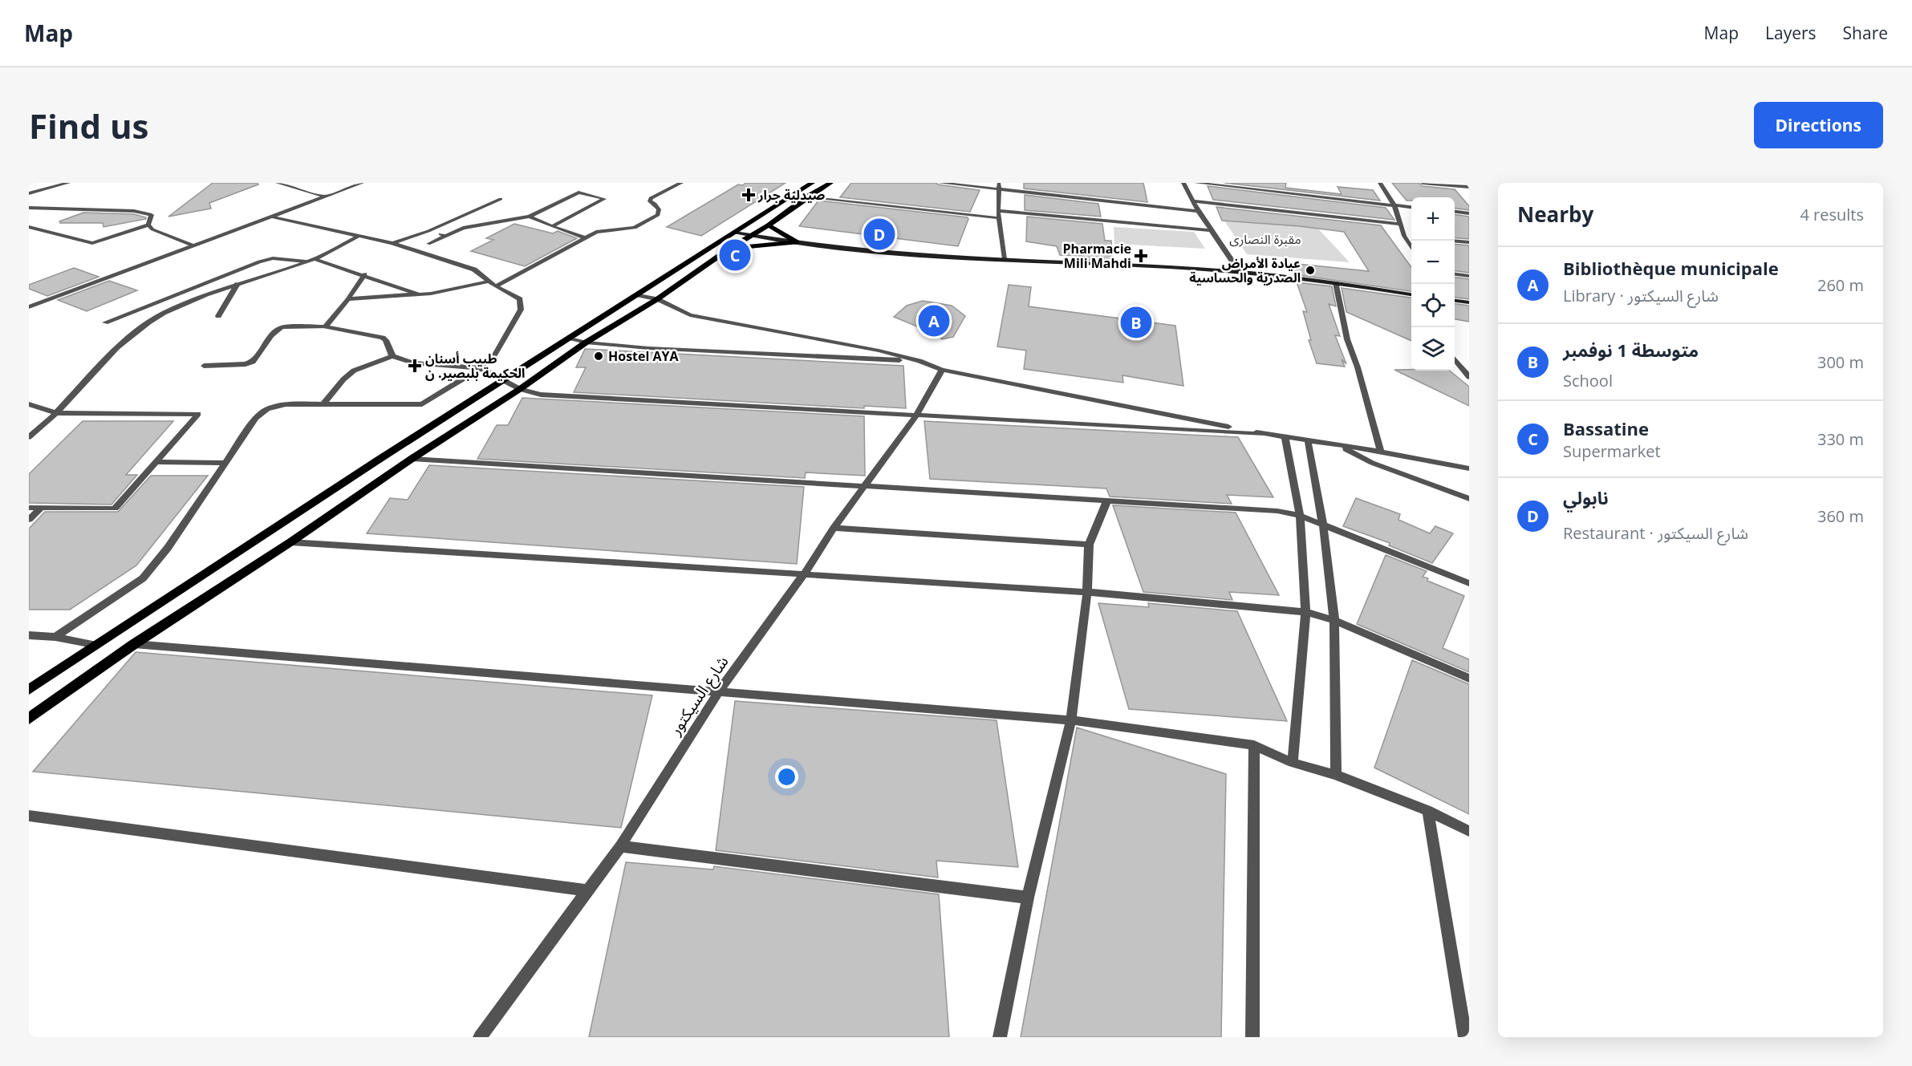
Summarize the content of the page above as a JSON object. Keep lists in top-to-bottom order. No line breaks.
{"streets":{"street":["شارع السيكتور"]},"parks":["مقبرة النصارى"],"places":{"health":["صيدلية جرار","Pharmacie Mili Mahdi","طبيب أسنان الحكيمة بلبصير. ن"],"other":["عيادة الأمراض الصدرية والحساسية","Hostel AYA"]},"page":{"header":"Map","nav":["Map","Layers","Share"],"buttons":"Directions","title":"Find us","heading":["Nearby","4 results"],"map_buttons":["+","−"],"pins":["D","C","A","B"],"list":[{"mark":"A","name":"Bibliothèque municipale","note":"Library · شارع السيكتور","value":"260 m"},{"mark":"B","name":"متوسطة 1 نوفمبر","note":"School","value":"300 m"},{"mark":"C","name":"Bassatine","note":"Supermarket","value":"330 m"},{"mark":"D","name":"نابولي","note":"Restaurant · شارع السيكتور","value":"360 m"}]}}
